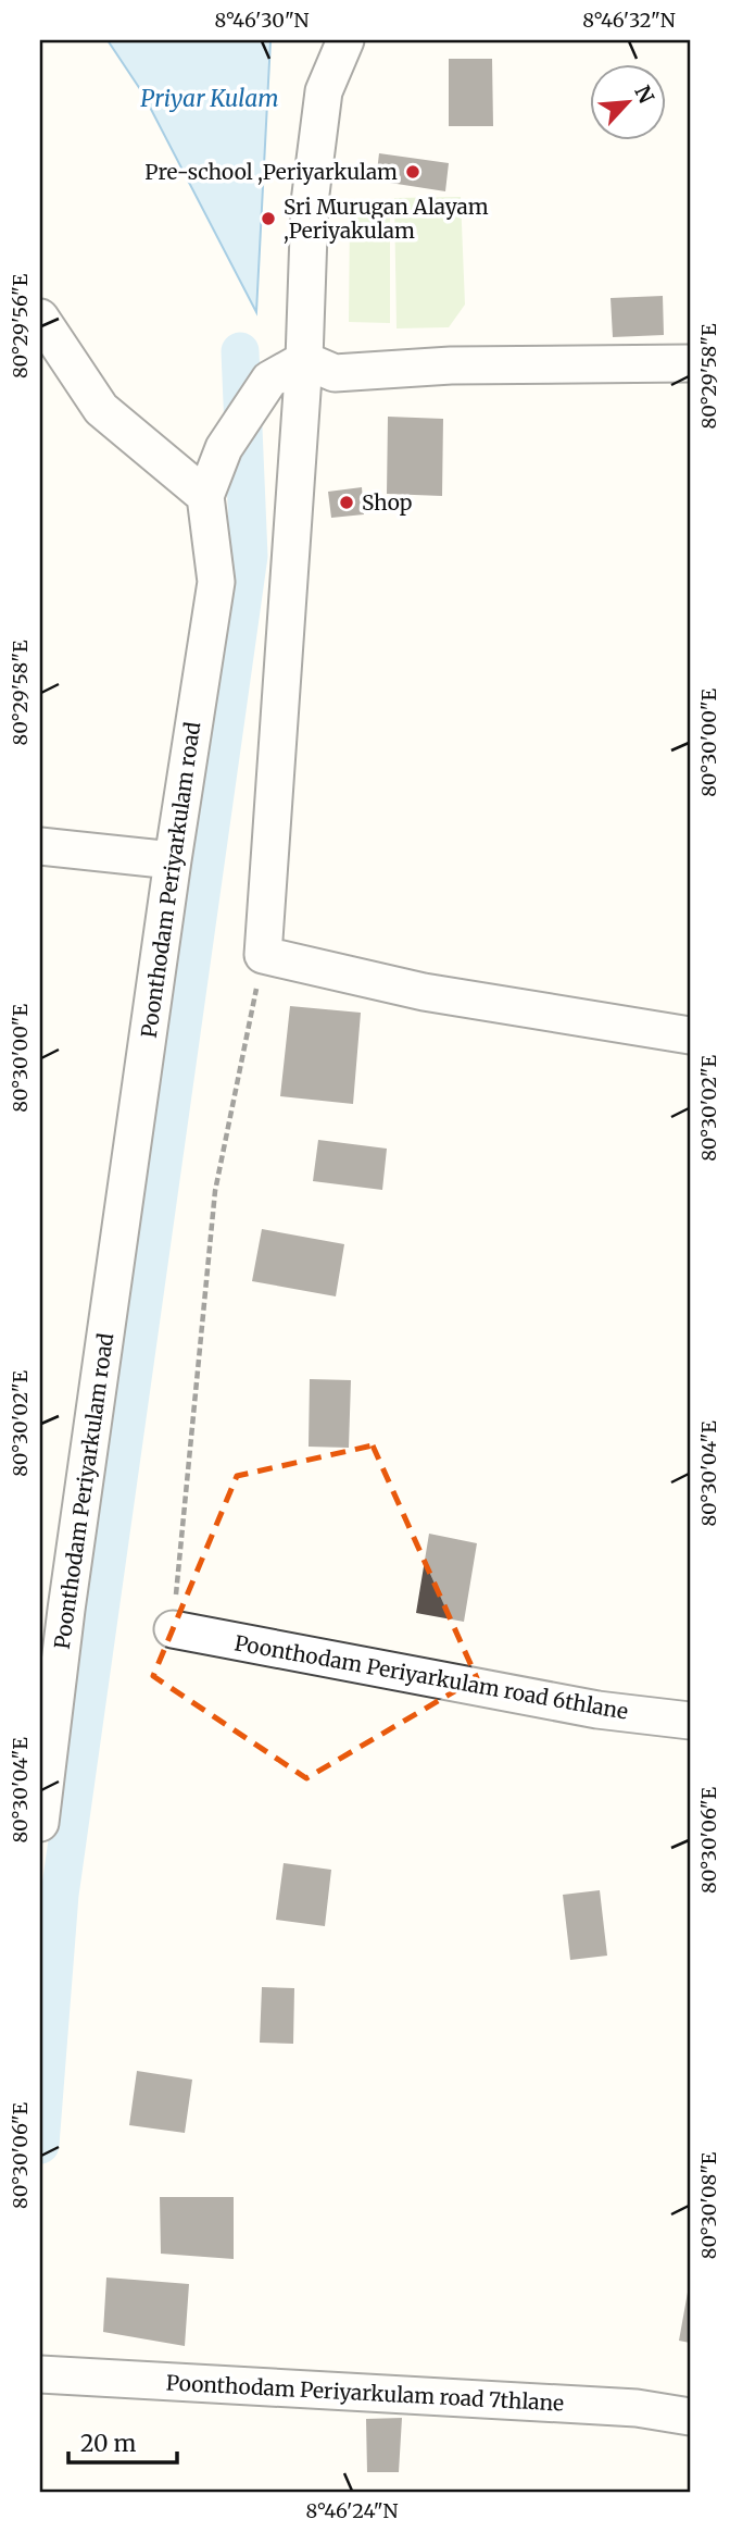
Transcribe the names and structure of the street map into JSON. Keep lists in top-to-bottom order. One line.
{"streets":{"street":["Poonthodam Periyarkulam road","Poonthodam Periyarkulam road 6thlane","Poonthodam Periyarkulam road 7thlane"]},"water":["Priyar Kulam"],"places":["Pre-school ,Periyarkulam","Sri Murugan Alayam ,Periyakulam","Shop"],"scale_bar":"20 m","north":"top right","coordinates":["8°46'30\"N","8°46'32\"N","80°29'56\"E","80°29'58\"E","80°30'00\"E","80°30'02\"E","80°30'04\"E","80°30'06\"E","80°30'08\"E","8°46'24\"N"]}
